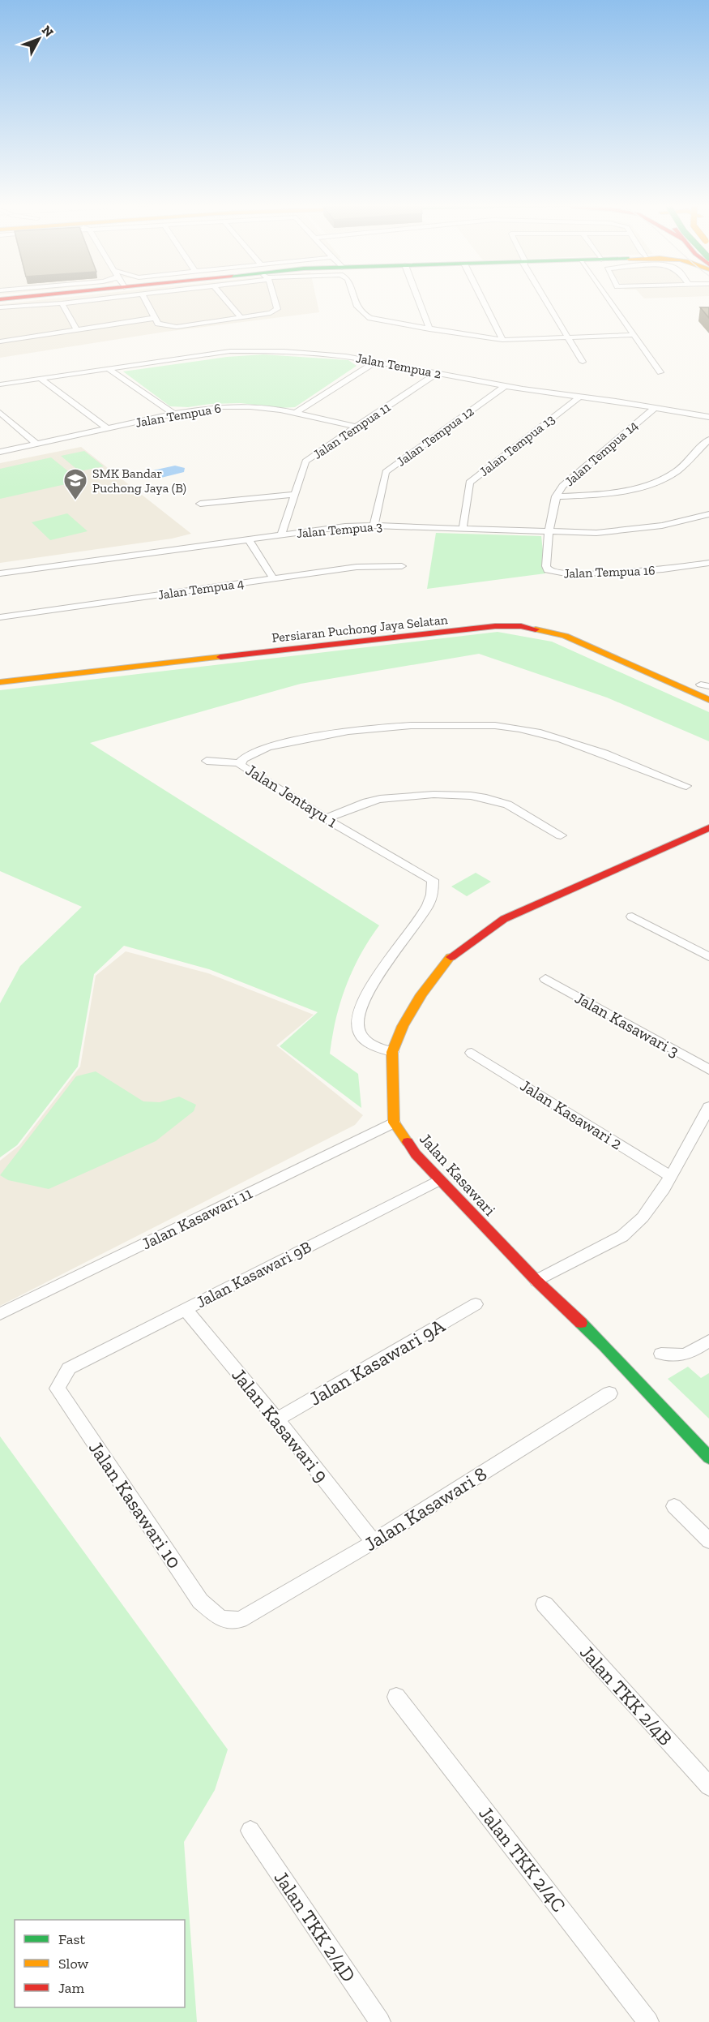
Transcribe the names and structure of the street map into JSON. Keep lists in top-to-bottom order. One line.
{"streets":{"main road":["Persiaran Puchong Jaya Selatan","Jalan Kasawari"],"street":["Jalan Tempua 2","Jalan Tempua 6","Jalan Tempua 11","Jalan Tempua 12","Jalan Tempua 13","Jalan Tempua 14","Jalan Tempua 3","Jalan Tempua 16","Jalan Tempua 4","Jalan Jentayu 1","Jalan Kasawari 3","Jalan Kasawari 2","Jalan Kasawari 11","Jalan Kasawari 9B","Jalan Kasawari 9A","Jalan Kasawari 9","Jalan Kasawari 10","Jalan Kasawari 8","Jalan TKK 2/4B","Jalan TKK 2/4C","Jalan TKK 2/4D"]},"crossings":[["Jalan Tempua 2","Jalan Tempua 11"],["Jalan Tempua 2","Jalan Tempua 12"],["Jalan Tempua 2","Jalan Tempua 13"],["Jalan Tempua 2","Jalan Tempua 14"],["Jalan Tempua 6","Jalan Tempua 11"],["Jalan Tempua 11","Jalan Tempua 3"],["Jalan Tempua 12","Jalan Tempua 3"],["Jalan Tempua 13","Jalan Tempua 3"],["Jalan Tempua 14","Jalan Tempua 3"],["Jalan Tempua 14","Jalan Tempua 16"],["Jalan Tempua 3","Jalan Tempua 16"],["Jalan Kasawari","Jalan Kasawari 11"],["Jalan Kasawari","Jalan Kasawari 9B"],["Jalan Kasawari 9B","Jalan Kasawari 9"],["Jalan Kasawari 9B","Jalan Kasawari 10"],["Jalan Kasawari 9A","Jalan Kasawari 9"],["Jalan Kasawari 9","Jalan Kasawari 8"],["Jalan Kasawari 10","Jalan Kasawari 8"]],"places":{"school or university":["SMK Bandar Puchong Jaya (B)"]},"legend":["Fast","Slow","Jam"],"north":"top right"}
